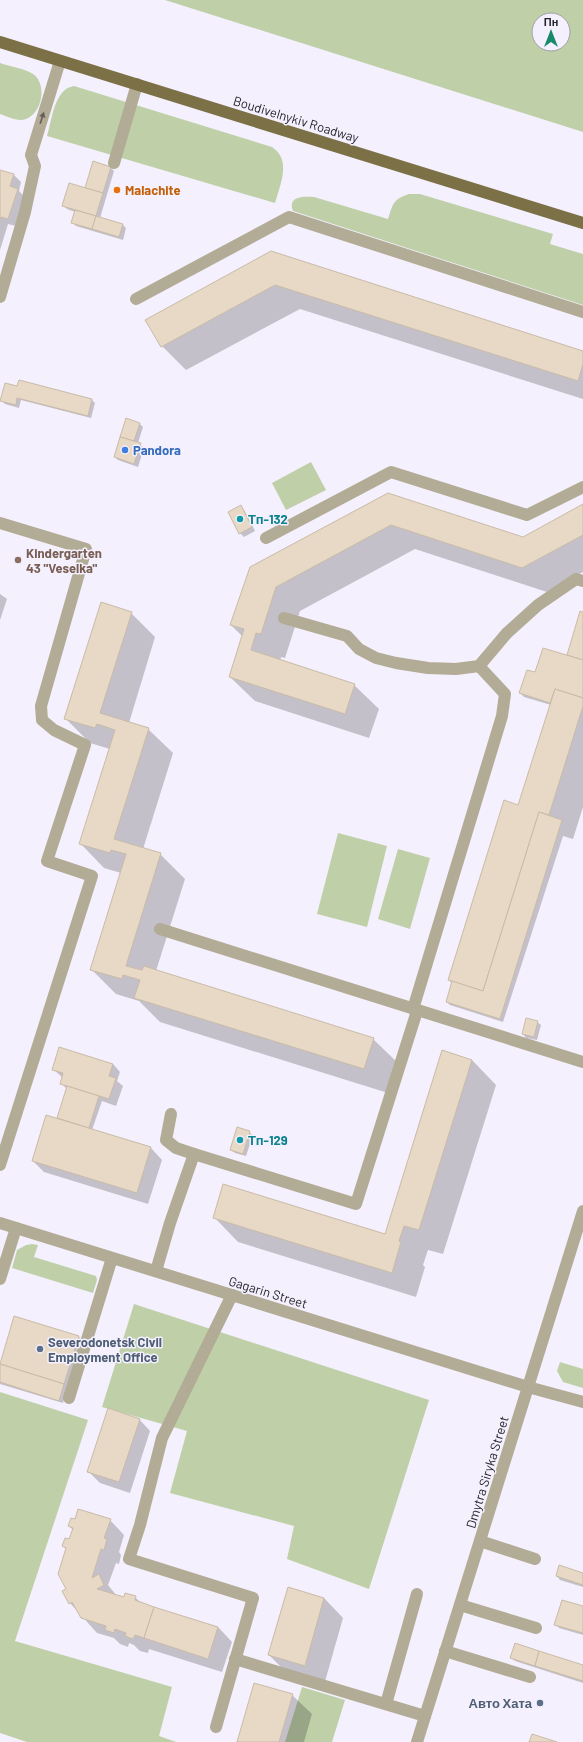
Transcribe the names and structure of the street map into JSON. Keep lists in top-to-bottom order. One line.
{"streets":{"main road":["Boudivelnykiv Roadway"],"street":["Gagarin Street","Dmytra Siryka Street"]},"crossings":[["Gagarin Street","Dmytra Siryka Street"]],"places":["Malachite","Pandora","Тп-132","Kindergarten 43 \"Veselka\"","Тп-129","Severodonetsk Civil Employment Office","Авто Хата"],"north":"top"}
